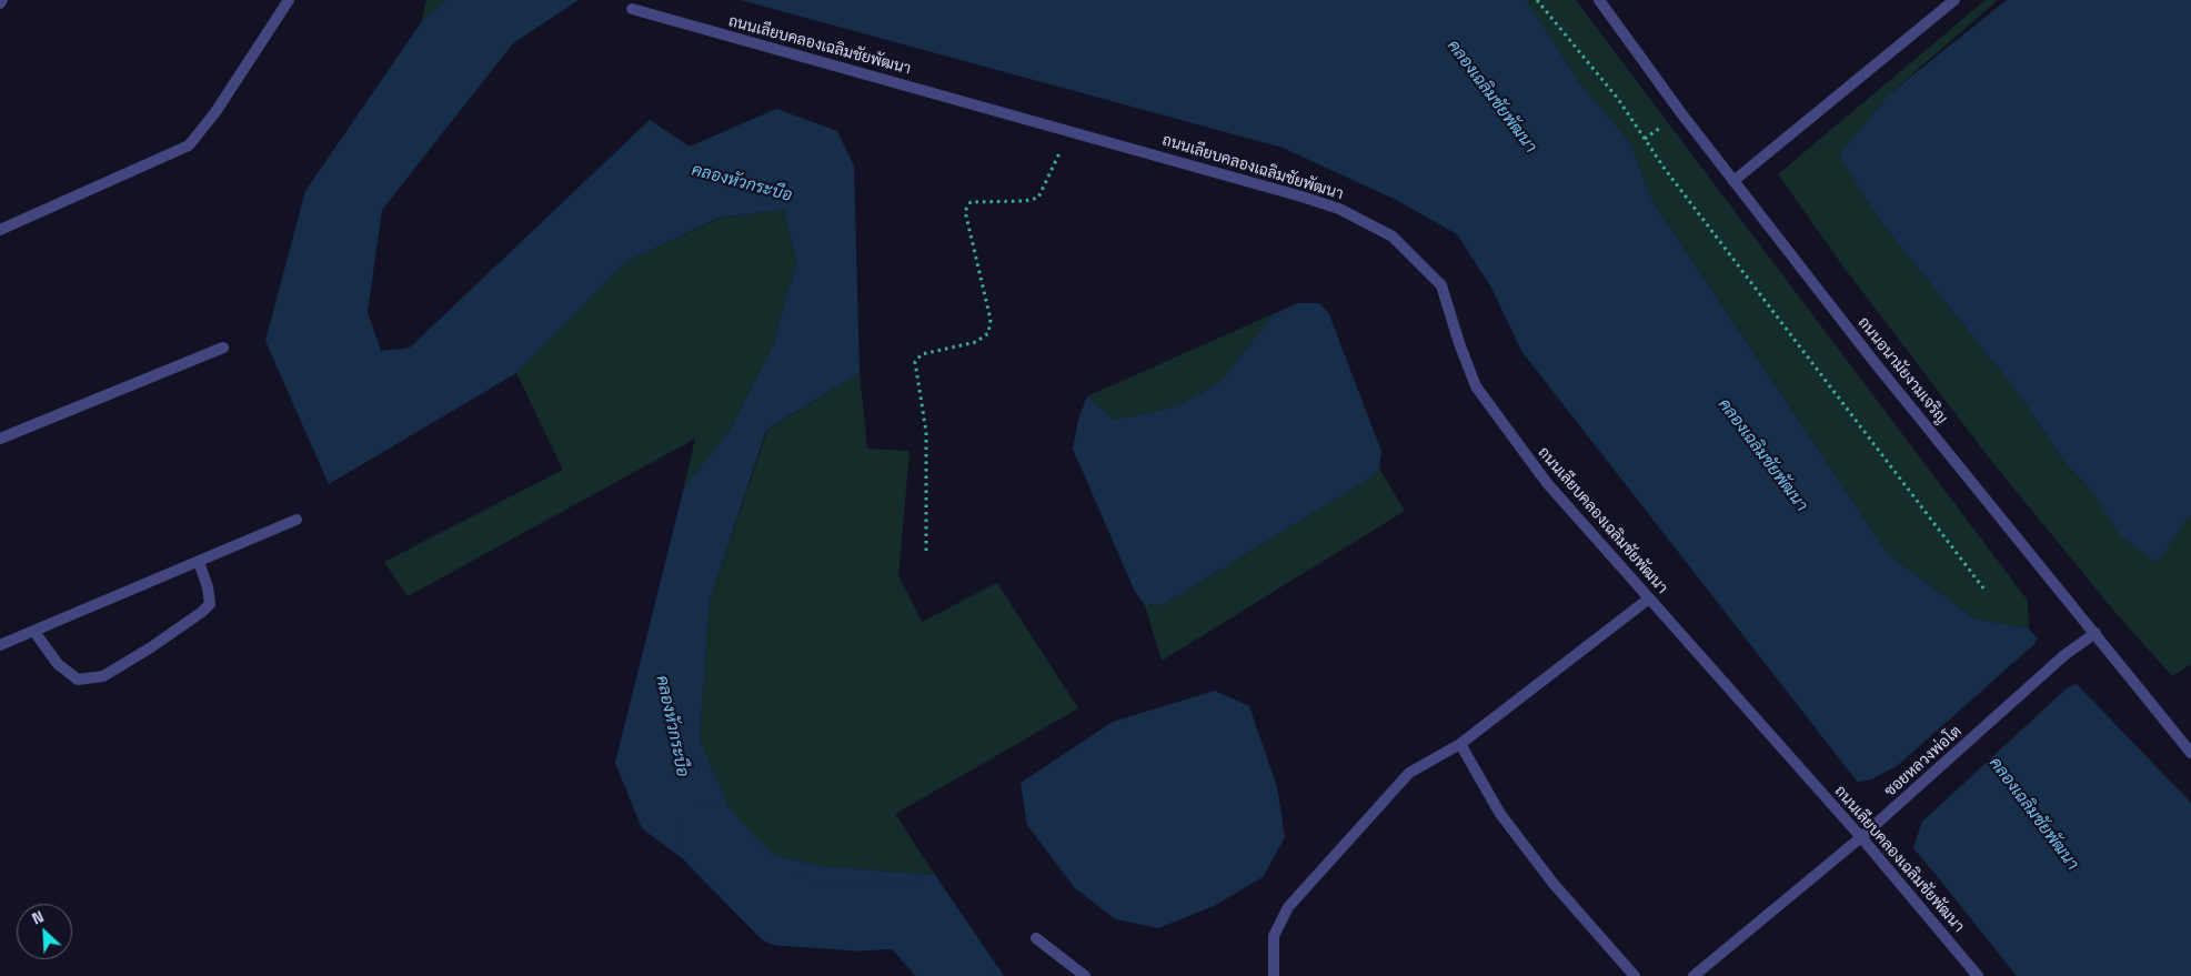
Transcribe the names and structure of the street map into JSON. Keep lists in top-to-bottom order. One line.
{"streets":{"street":["ถนนเลียบคลองเฉลิมชัยพัฒนา","ถนนอนามัยงามเจริญ","ซอยหลวงพ่อโต"]},"crossings":[["ถนนเลียบคลองเฉลิมชัยพัฒนา","ซอยหลวงพ่อโต"],["ถนนอนามัยงามเจริญ","ซอยหลวงพ่อโต"]],"water":["คลองเฉลิมชัยพัฒนา","คลองหัวกระบือ"],"north":"top left"}
